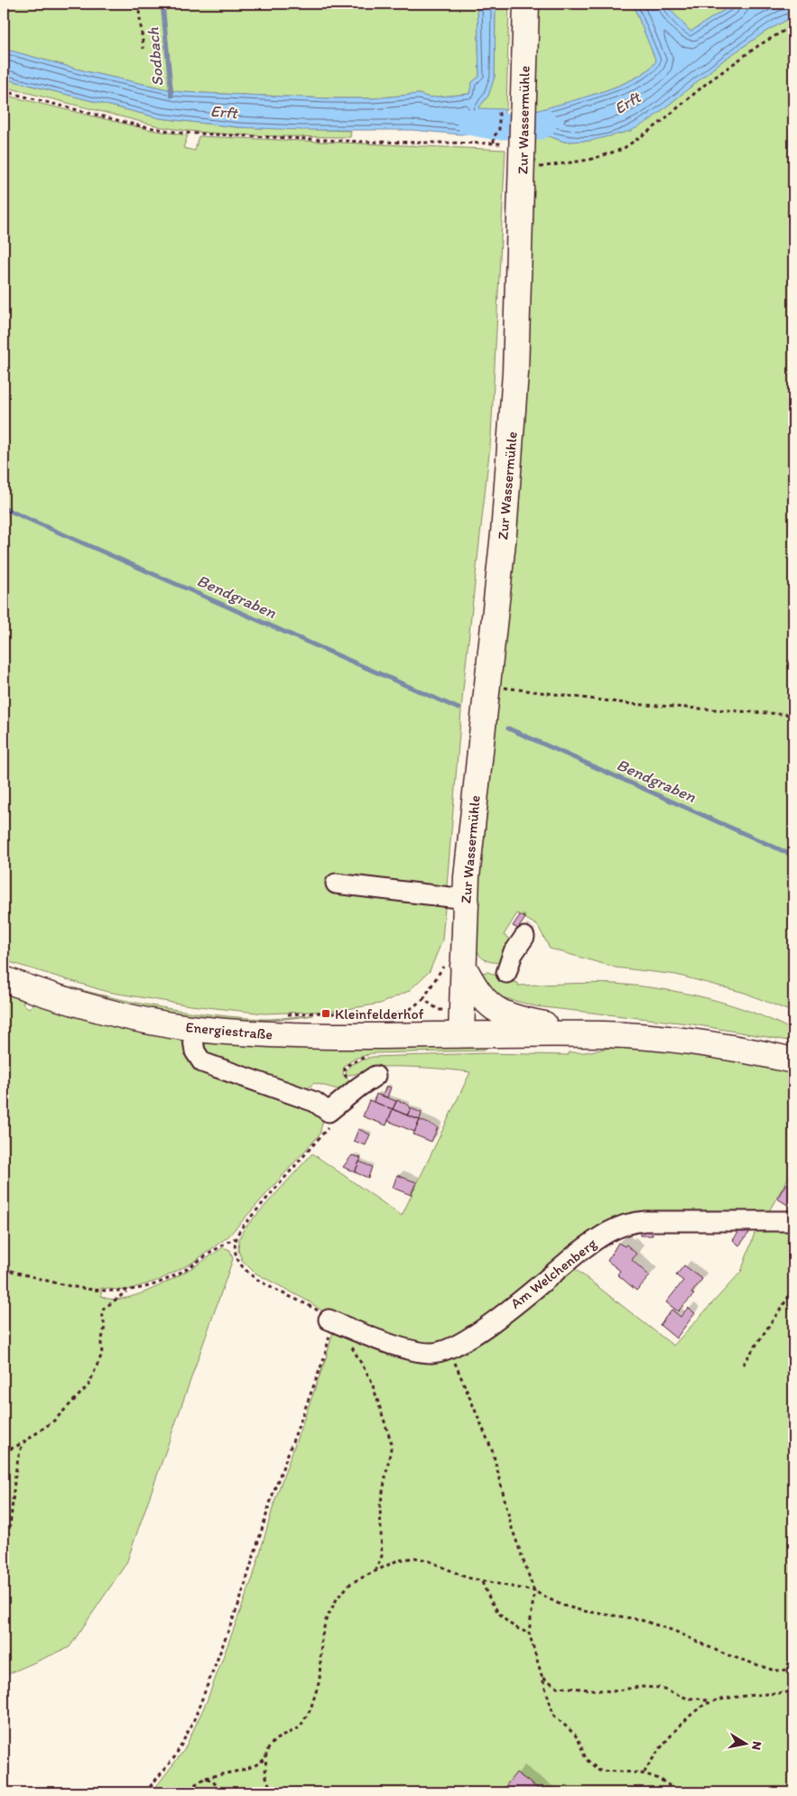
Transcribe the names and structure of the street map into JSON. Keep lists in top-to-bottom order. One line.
{"streets":{"main road":["Zur Wassermühle","Energiestraße"],"street":["Am Welchenberg"]},"crossings":[["Zur Wassermühle","Energiestraße"]],"water":["Sodbach","Erft","Bendgraben"],"places":{"transit":["Kleinfelderhof"]},"north":"right"}
